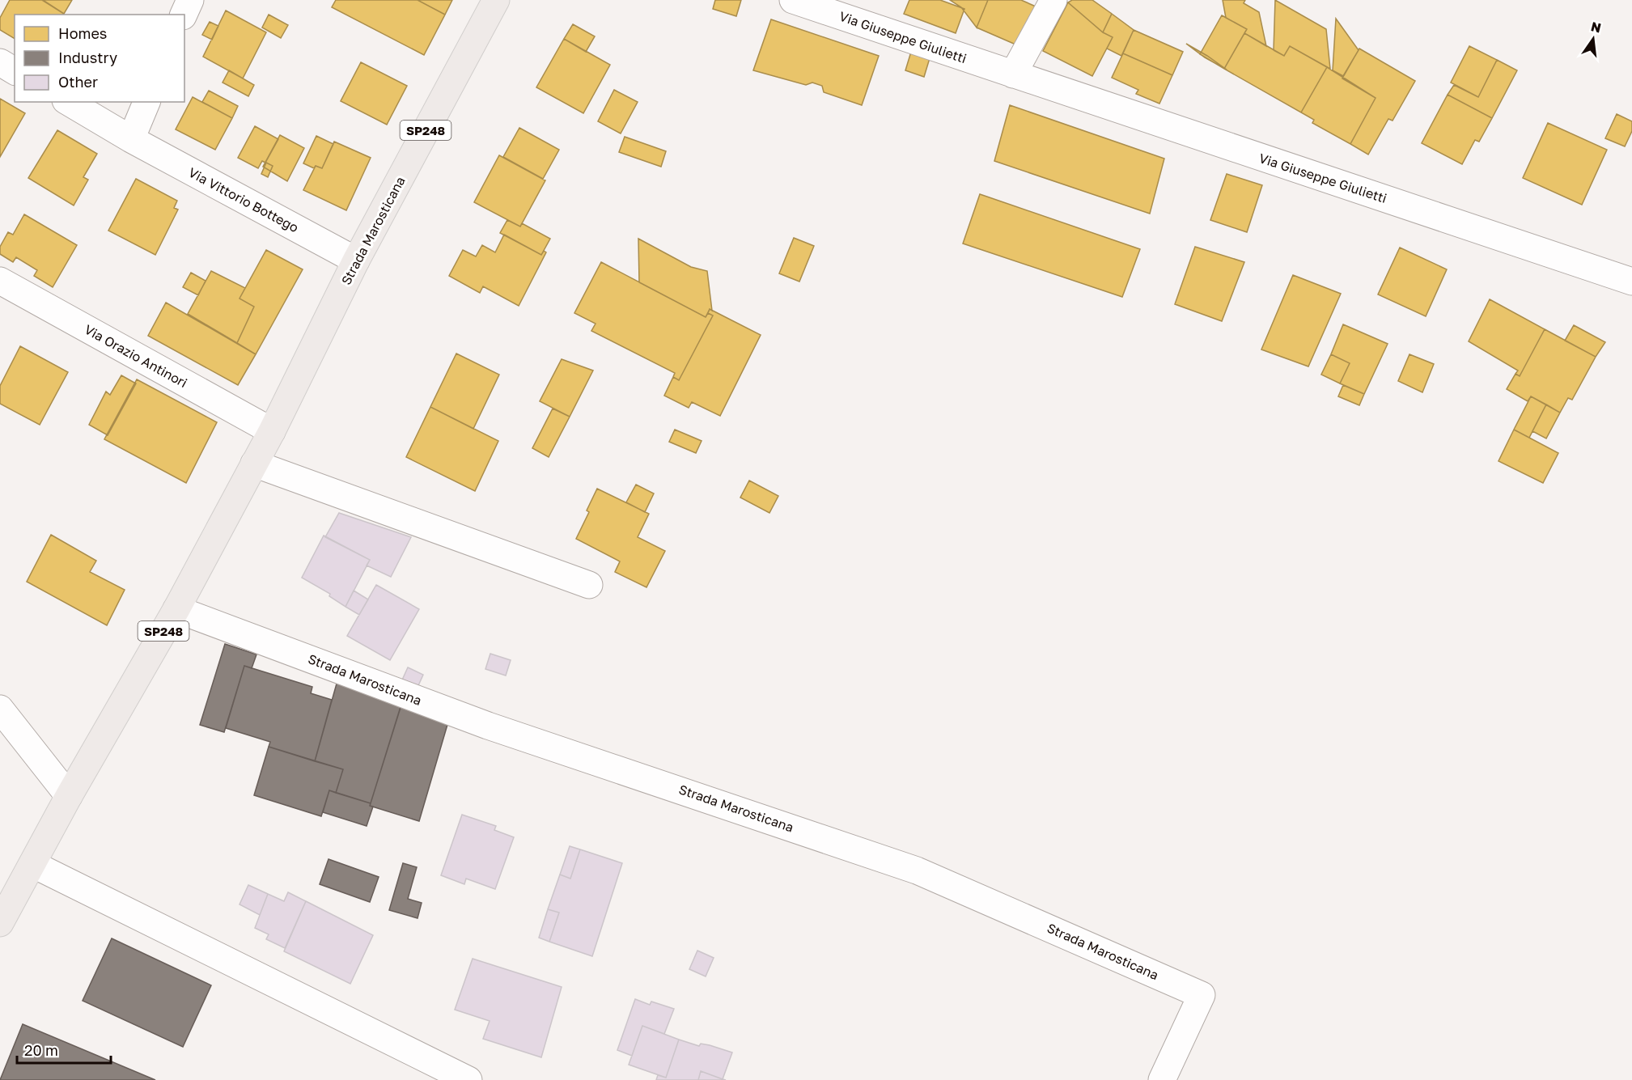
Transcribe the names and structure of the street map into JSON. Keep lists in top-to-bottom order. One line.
{"streets":{"main road":["SP248","Strada Marosticana"],"street":["Via Giuseppe Giulietti","Via Vittorio Bottego","Via Orazio Antinori"]},"crossings":[["Via Vittorio Bottego","Strada Marosticana"],["Strada Marosticana","Via Orazio Antinori"]],"legend":["Homes","Industry","Other"],"scale_bar":"20 m","north":"top"}
